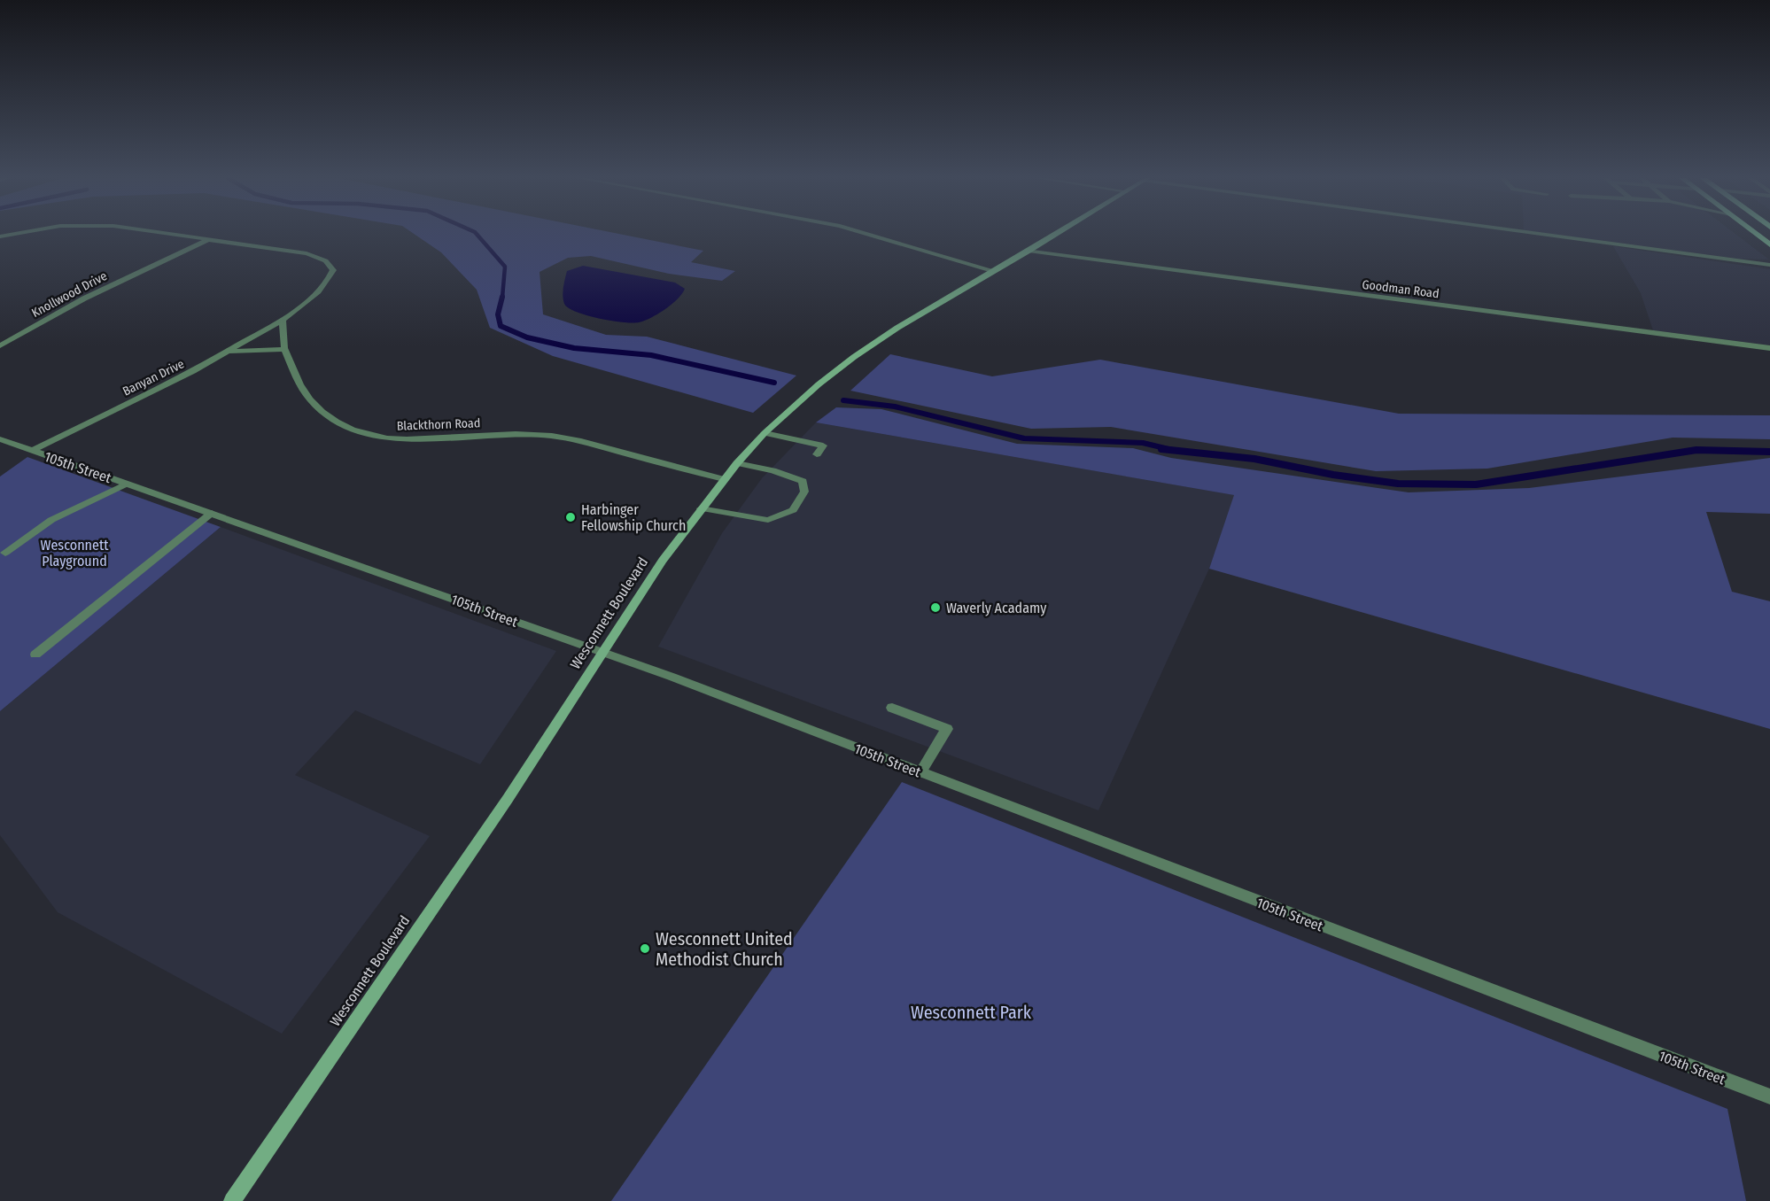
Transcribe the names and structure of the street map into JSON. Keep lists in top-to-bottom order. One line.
{"streets":{"street":["Goodman Road","Knollwood Drive","Banyan Drive","Blackthorn Road","105th Street","Wesconnett Boulevard"]},"crossings":[["Goodman Road","Wesconnett Boulevard"],["Banyan Drive","Blackthorn Road"],["Banyan Drive","105th Street"],["Blackthorn Road","Wesconnett Boulevard"],["105th Street","Wesconnett Boulevard"]],"parks":["Wesconnett Playground","Wesconnett Park"],"places":["Harbinger Fellowship Church","Waverly Acadamy","Wesconnett United Methodist Church"]}
